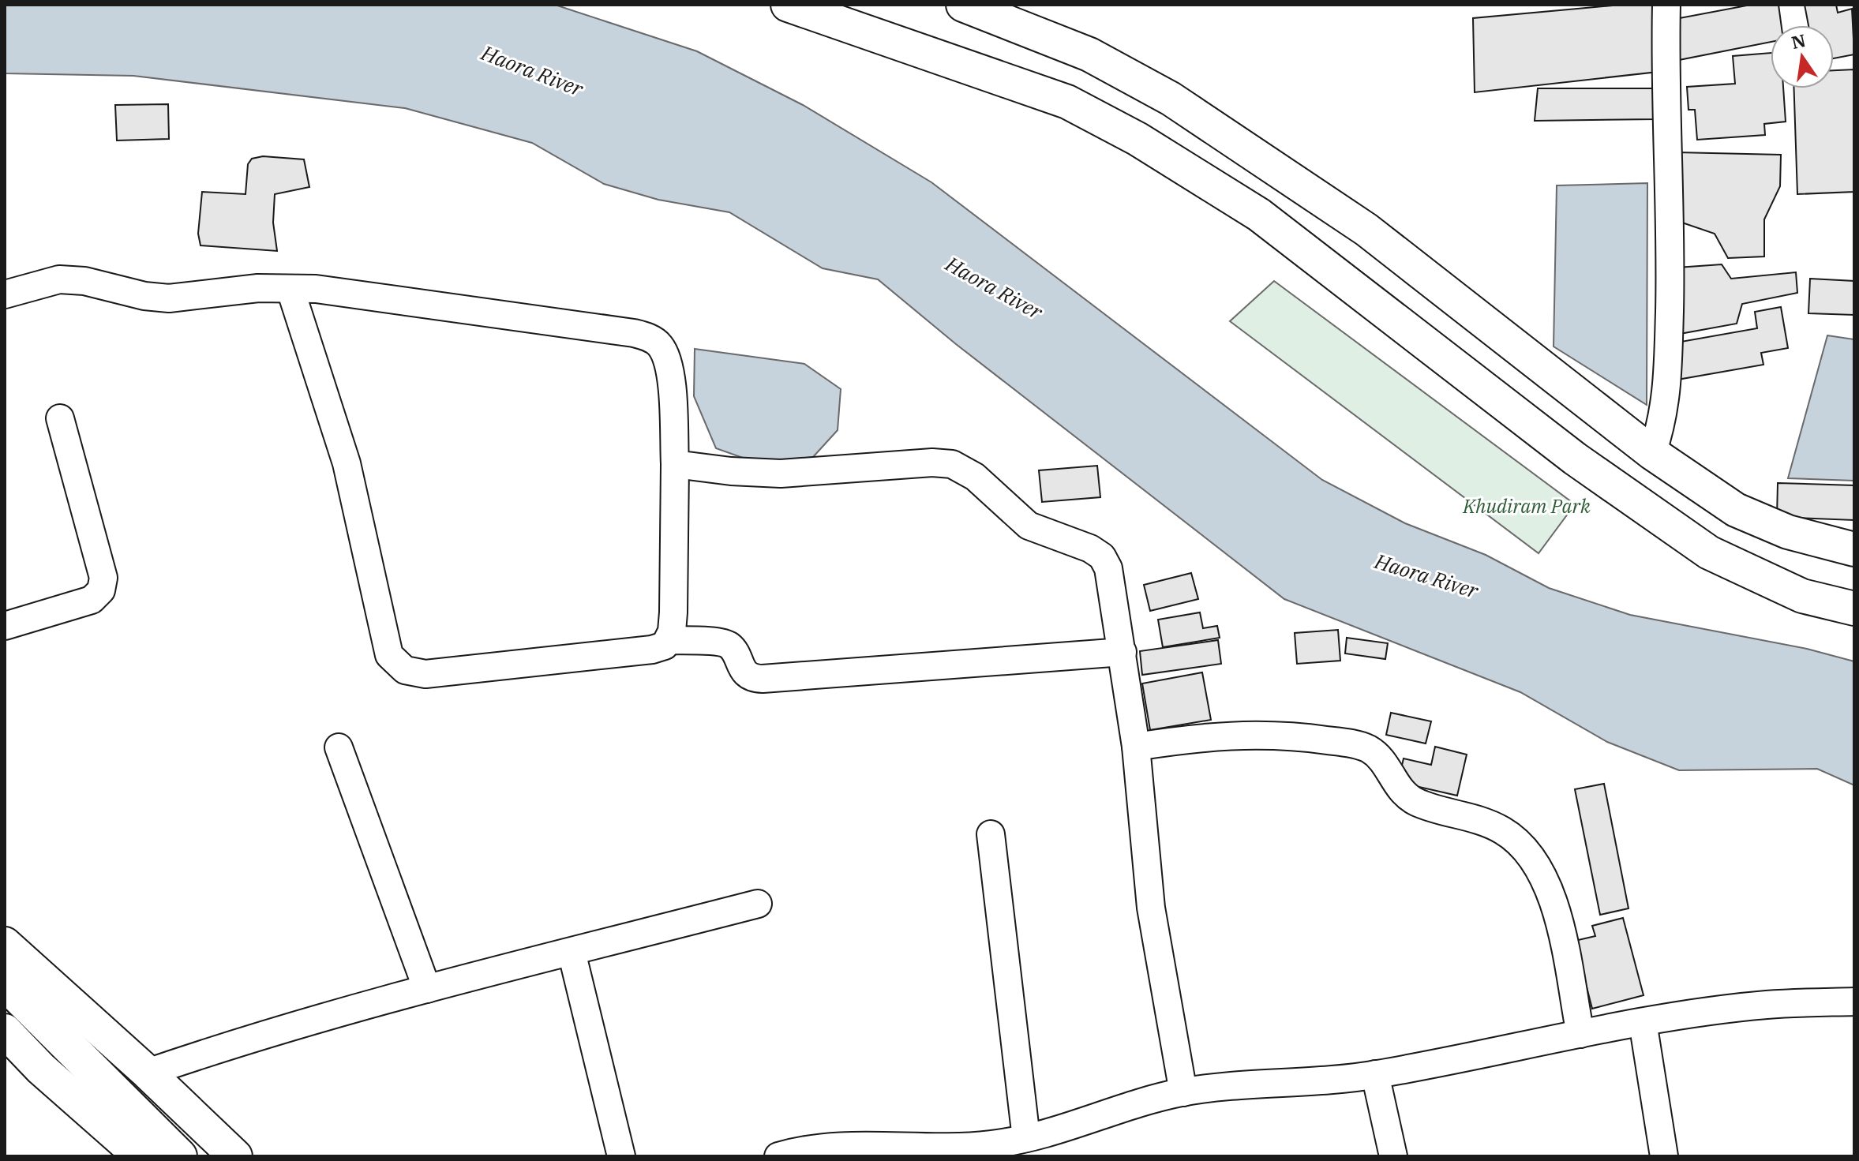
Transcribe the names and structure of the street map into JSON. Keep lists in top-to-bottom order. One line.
{"water":["Haora River"],"parks":["Khudiram Park"],"north":"top"}
